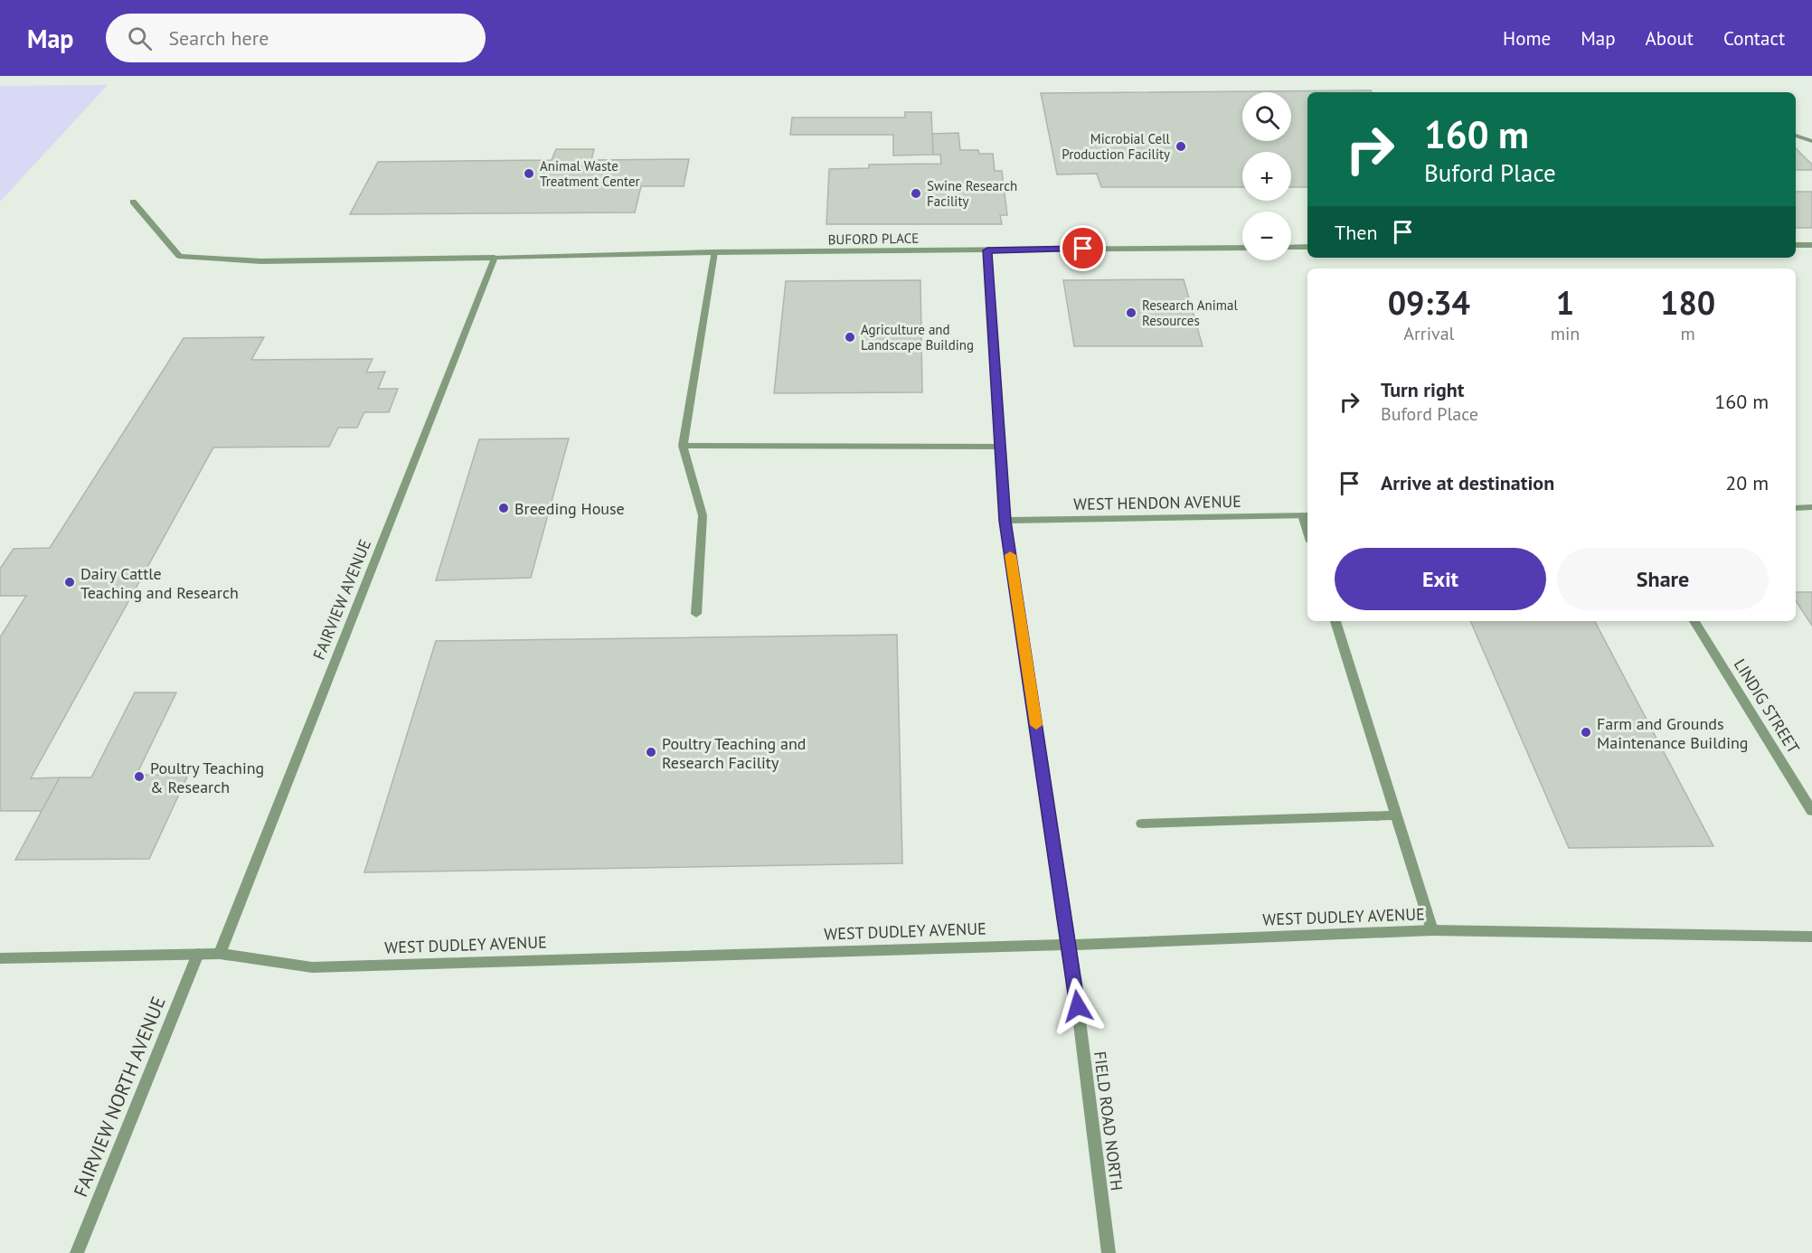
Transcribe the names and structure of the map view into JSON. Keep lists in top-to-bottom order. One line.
{"streets":{"street":["BUFORD PLACE","WEST HENDON AVENUE","FAIRVIEW AVENUE","LINDIG STREET","WEST DUDLEY AVENUE","FAIRVIEW NORTH AVENUE","FIELD ROAD NORTH"]},"crossings":[["BUFORD PLACE","FAIRVIEW AVENUE"],["BUFORD PLACE","FIELD ROAD NORTH"],["WEST HENDON AVENUE","FIELD ROAD NORTH"],["FAIRVIEW AVENUE","WEST DUDLEY AVENUE"],["WEST DUDLEY AVENUE","FAIRVIEW NORTH AVENUE"],["WEST DUDLEY AVENUE","FIELD ROAD NORTH"]],"places":["Microbial Cell Production Facility","Animal Waste Treatment Center","Swine Research Facility","Research Animal Resources","Agriculture and Landscape Building","Breeding House","Dairy Cattle Teaching and Research","Farm and Grounds Maintenance Building","Poultry Teaching and Research Facility","Poultry Teaching & Research"],"page":{"header":"Map","search":"Search here","nav":["Home","Map","About","Contact"],"map_buttons":["+","−"],"turn":["160 m","Buford Place"],"then":"Then","eta":["09:34","Arrival","1","min","180","m"],"list":[{"name":"Turn right","note":"Buford Place","value":"160 m"},{"name":"Arrive at destination","value":"20 m"}],"buttons":["Exit","Share"]}}
